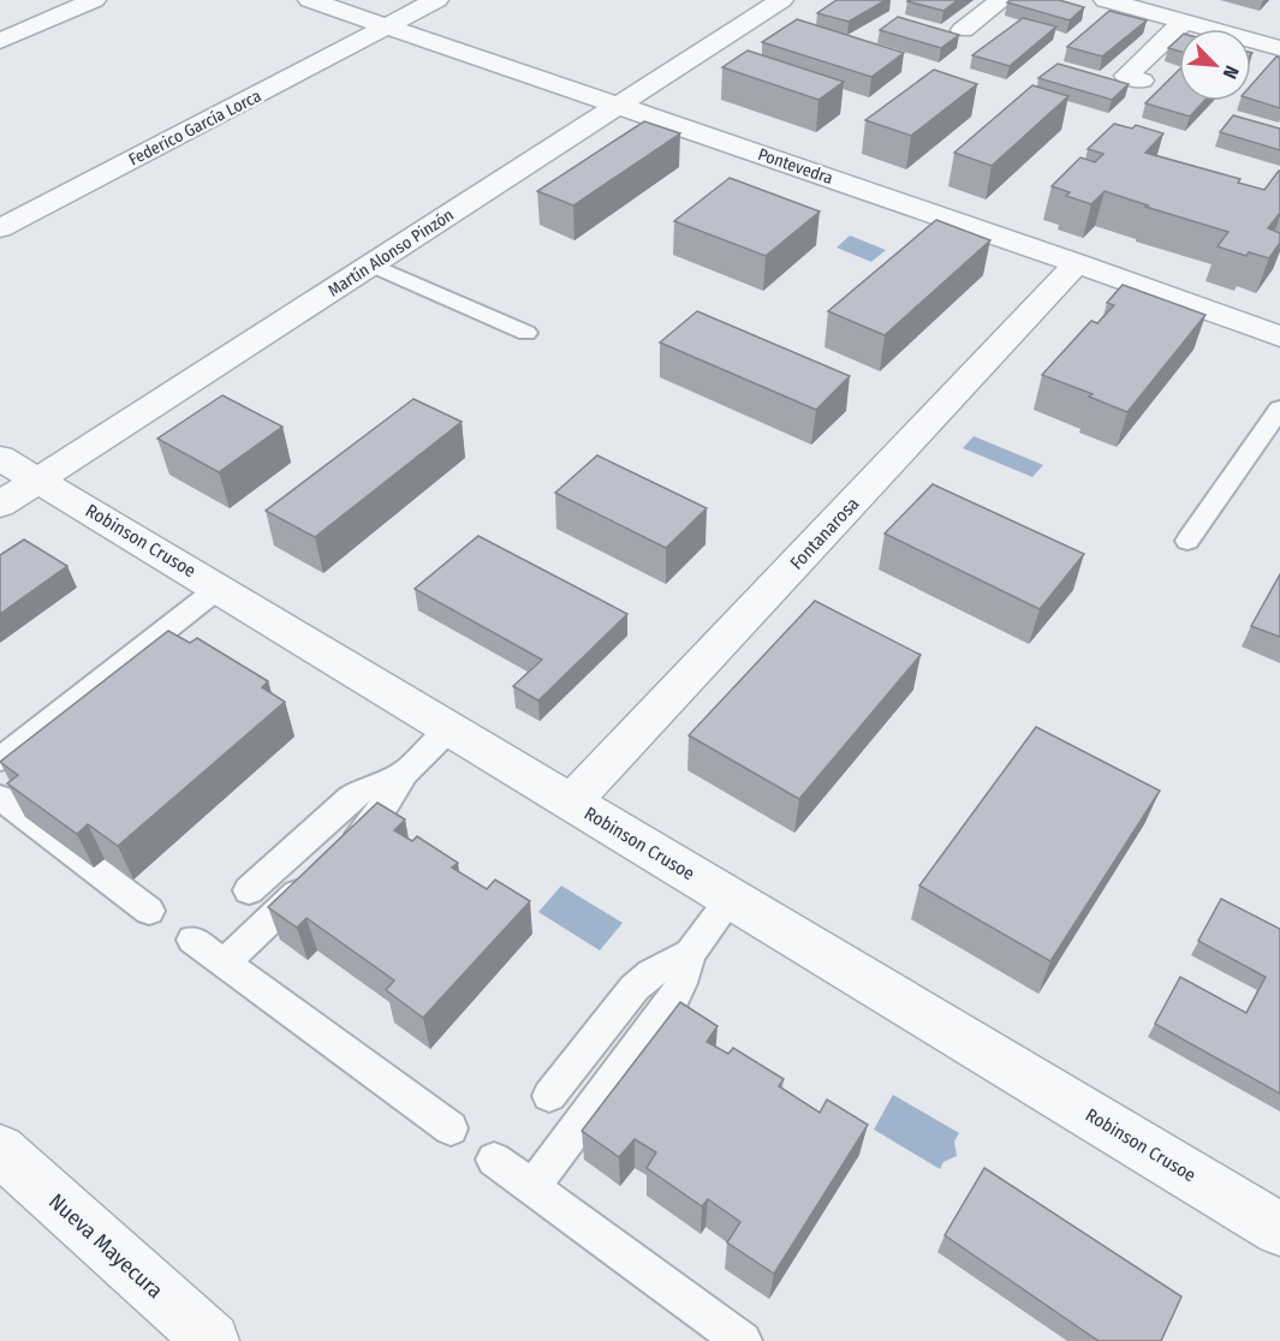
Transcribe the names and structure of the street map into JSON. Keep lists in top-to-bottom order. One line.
{"streets":{"street":["Federico García Lorca","Pontevedra","Martín Alonso Pinzón","Fontanarosa","Robinson Crusoe","Nueva Mayecura"]},"crossings":[["Federico García Lorca","Pontevedra"],["Pontevedra","Martín Alonso Pinzón"],["Pontevedra","Fontanarosa"],["Martín Alonso Pinzón","Robinson Crusoe"],["Fontanarosa","Robinson Crusoe"]],"north":"bottom right"}
